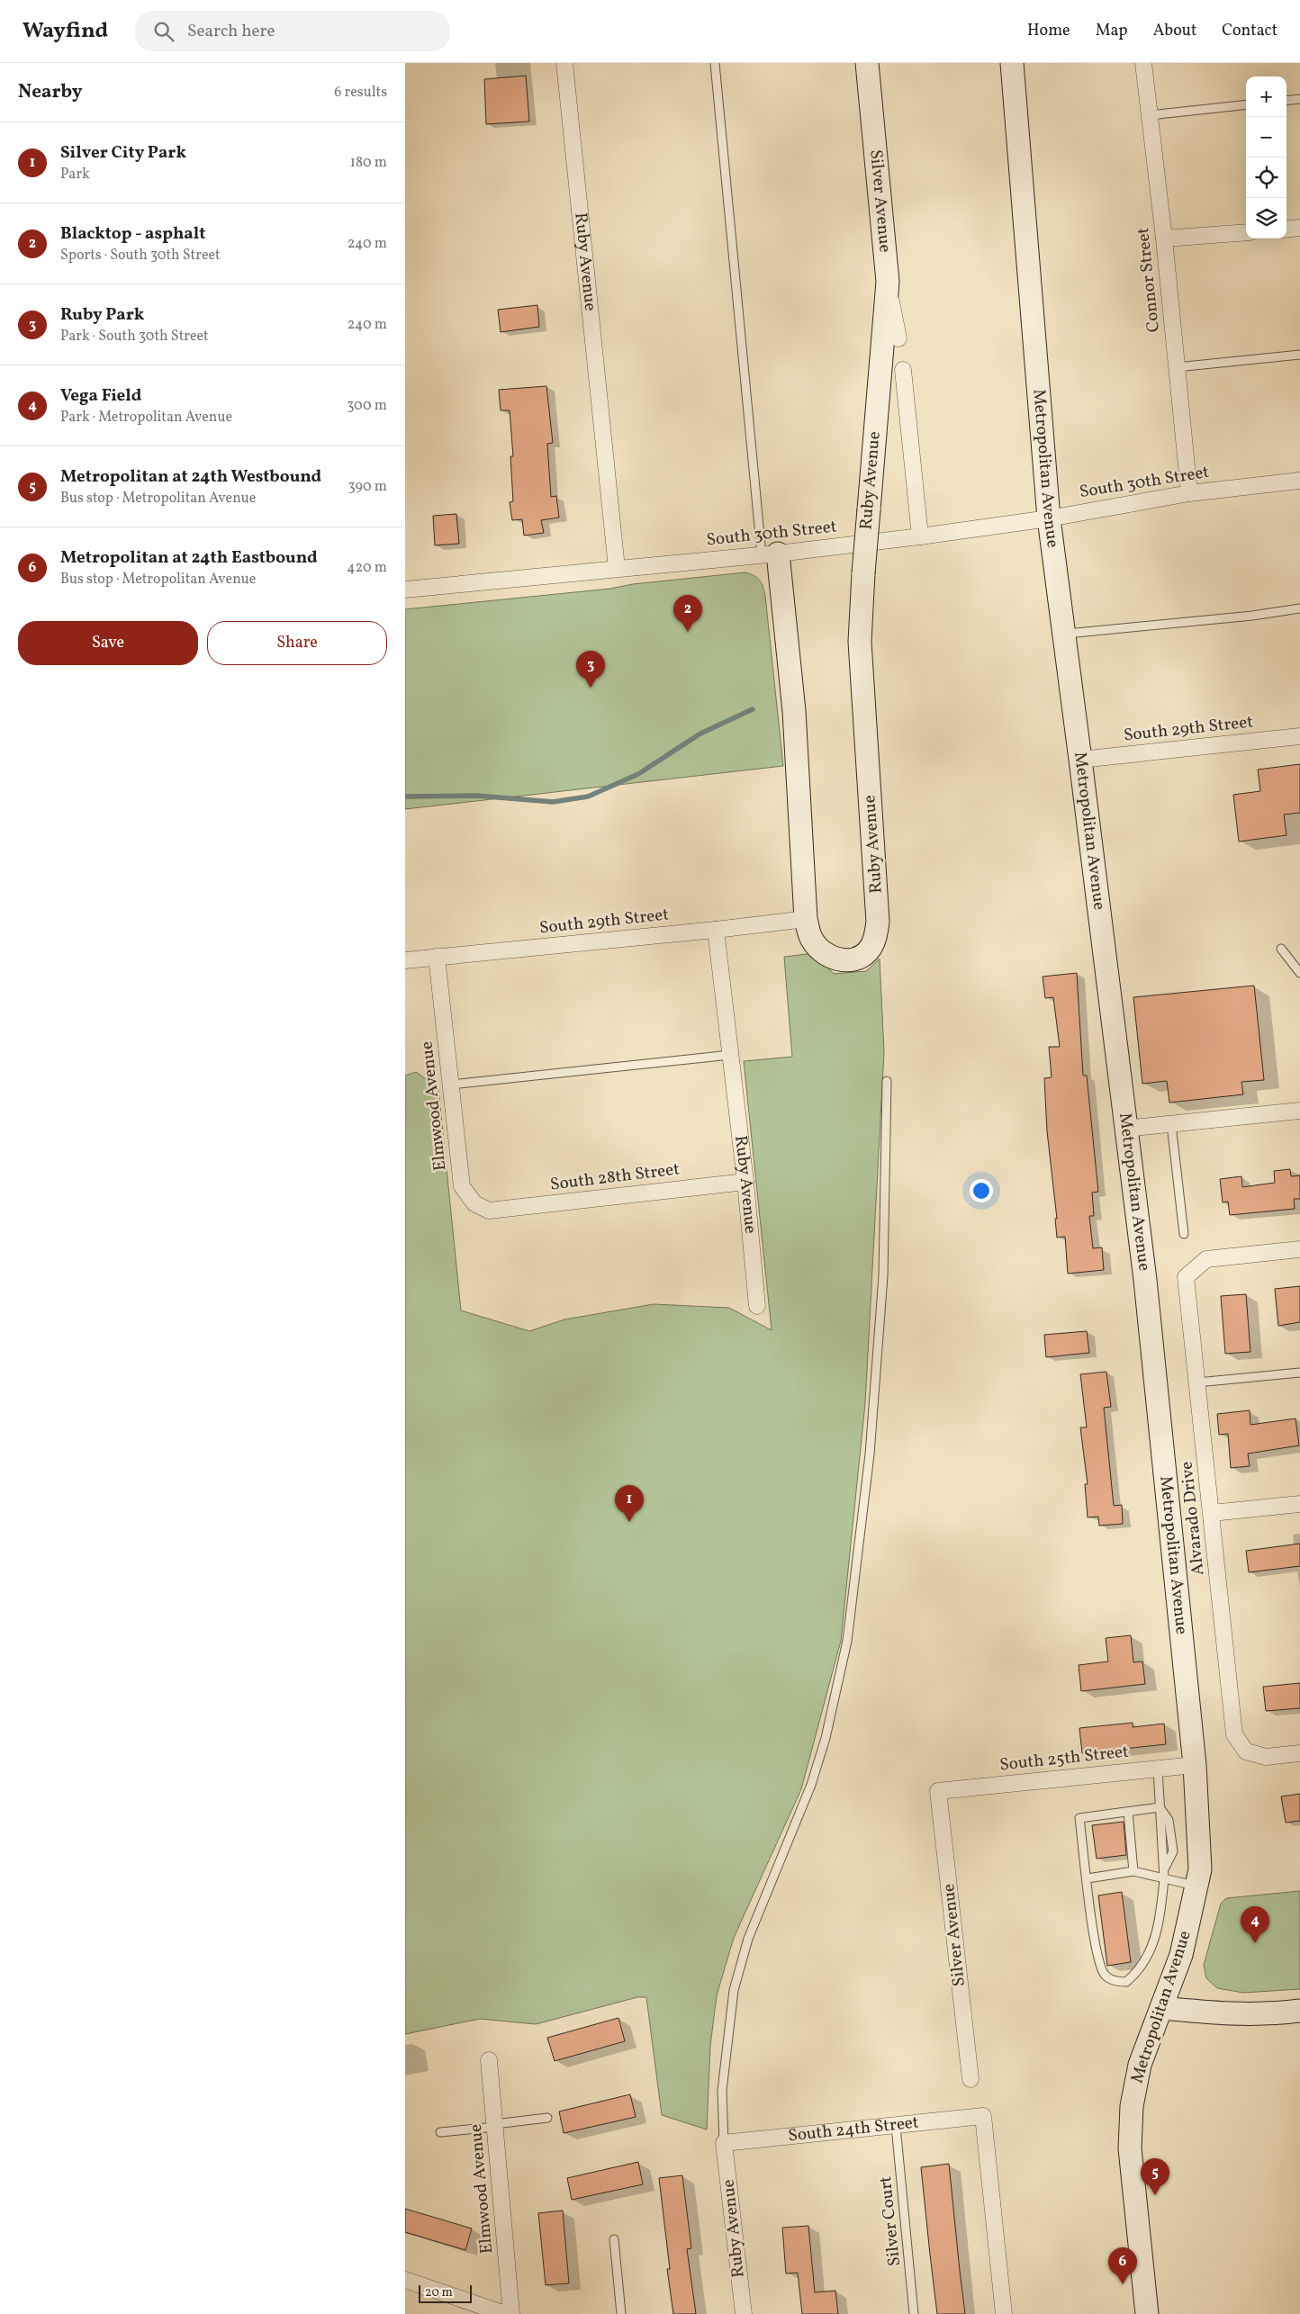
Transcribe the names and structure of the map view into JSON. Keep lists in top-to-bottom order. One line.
{"streets":{"main road":["Silver Avenue","Ruby Avenue","Metropolitan Avenue"],"street":["Connor Street","South 30th Street","South 29th Street","Elmwood Avenue","South 28th Street","Alvarado Drive","South 25th Street","South 24th Street"],"lane":["Silver Court"]},"crossings":[["Silver Avenue","Ruby Avenue"],["Silver Avenue","South 25th Street"],["Ruby Avenue","South 30th Street"],["Ruby Avenue","South 29th Street"],["Ruby Avenue","South 28th Street"],["Ruby Avenue","South 24th Street"],["Connor Street","South 30th Street"],["Metropolitan Avenue","South 30th Street"],["Metropolitan Avenue","South 29th Street"],["Metropolitan Avenue","South 25th Street"],["South 29th Street","Elmwood Avenue"],["Elmwood Avenue","South 28th Street"],["South 24th Street","Silver Court"]],"scale_bar":"20 m","page":{"header":"Wayfind","search":"Search here","nav":["Home","Map","About","Contact"],"heading":["Nearby","6 results"],"map_buttons":["+","−"],"list":[{"mark":"1","name":"Silver City Park","note":"Park","value":"180 m"},{"mark":"2","name":"Blacktop - asphalt","note":"Sports · South 30th Street","value":"240 m"},{"mark":"3","name":"Ruby Park","note":"Park · South 30th Street","value":"240 m"},{"mark":"4","name":"Vega Field","note":"Park · Metropolitan Avenue","value":"300 m"},{"mark":"5","name":"Metropolitan at 24th Westbound","note":"Bus stop · Metropolitan Avenue","value":"390 m"},{"mark":"6","name":"Metropolitan at 24th Eastbound","note":"Bus stop · Metropolitan Avenue","value":"420 m"}],"pins":["2","3","1","4","5","6"],"buttons":["Save","Share"],"scale":"20 m"}}
